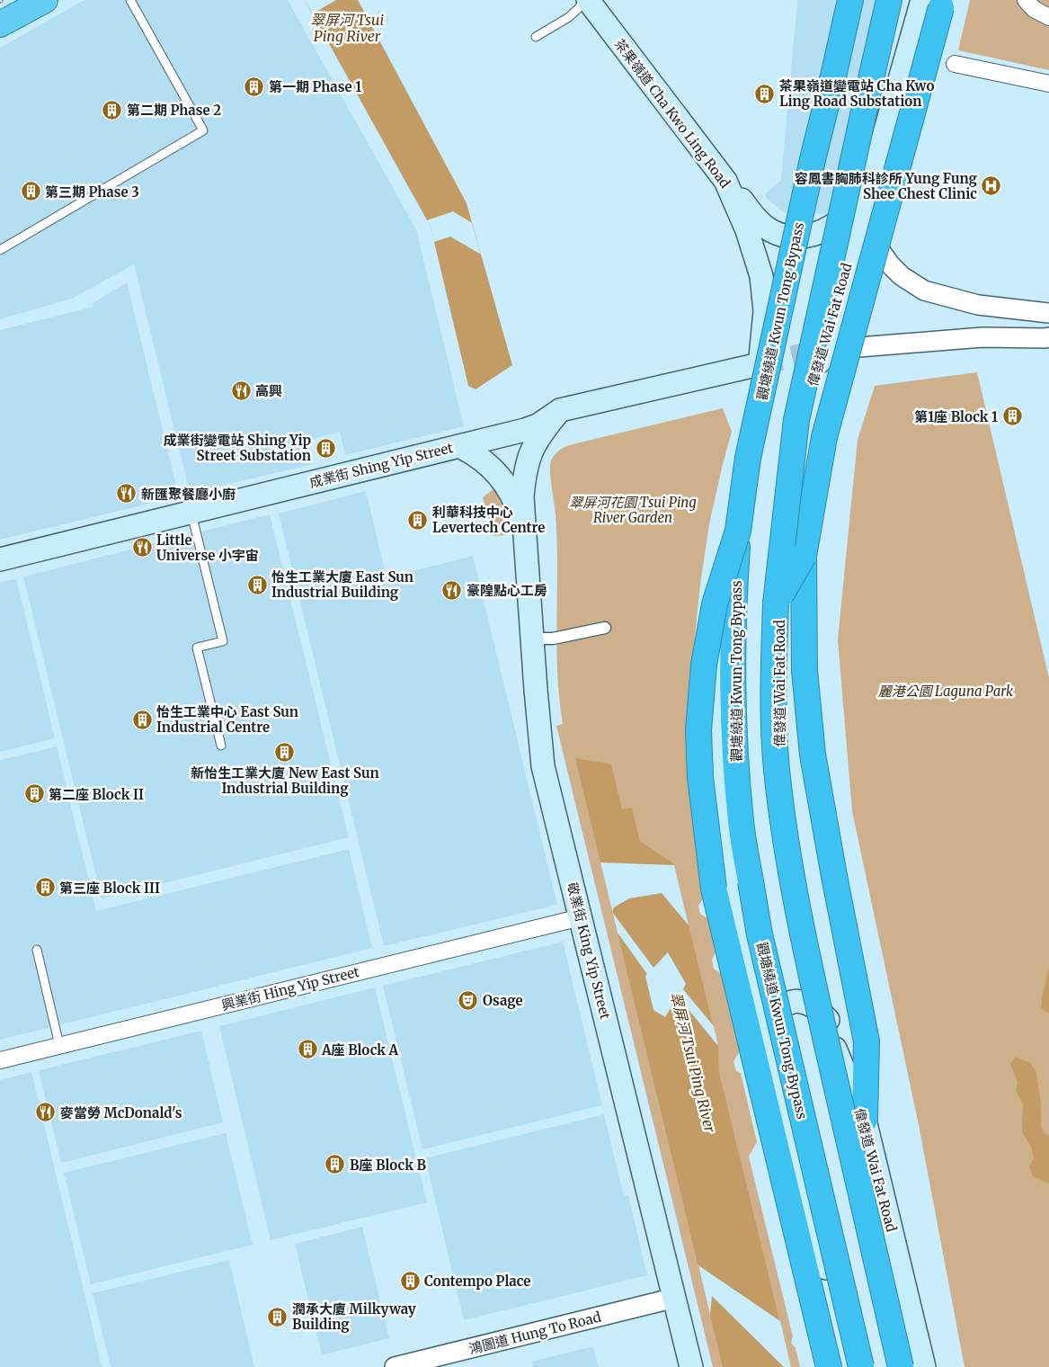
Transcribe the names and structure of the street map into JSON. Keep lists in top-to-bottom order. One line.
{"streets":{"highway":["觀塘繞道 Kwun Tong Bypass"],"main road":["茶果嶺道 Cha Kwo Ling Road","偉發道 Wai Fat Road","成業街 Shing Yip Street","敬業街 King Yip Street"],"street":["興業街 Hing Yip Street","鴻圖道 Hung To Road"]},"crossings":[["茶果嶺道 Cha Kwo Ling Road","成業街 Shing Yip Street"],["成業街 Shing Yip Street","敬業街 King Yip Street"],["敬業街 King Yip Street","興業街 Hing Yip Street"],["敬業街 King Yip Street","鴻圖道 Hung To Road"]],"water":["翠屏河 Tsui Ping River"],"parks":["翠屏河花園 Tsui Ping River Garden","麗港公園 Laguna Park"],"places":{"building":["第一期 Phase 1","茶果嶺道變電站 Cha Kwo Ling Road Substation","第二期 Phase 2","第三期 Phase 3","第1座 Block 1","成業街變電站 Shing Yip Street Substation","利華科技中心 Levertech Centre","怡生工業大廈 East Sun Industrial Building","怡生工業中心 East Sun Industrial Centre","新怡生工業大廈 New East Sun Industrial Building","第二座 Block II","第三座 Block III","A座 Block A","B座 Block B","Contempo Place","潤承大廈 Milkyway Building"],"hospital":["容鳳書胸肺科診所 Yung Fung Shee Chest Clinic"],"restaurant":["高興","新匯聚餐廳小廚","Little Universe 小宇宙","豪隍點心工房","麥當勞 McDonald's"],"theatre":["Osage"]}}
